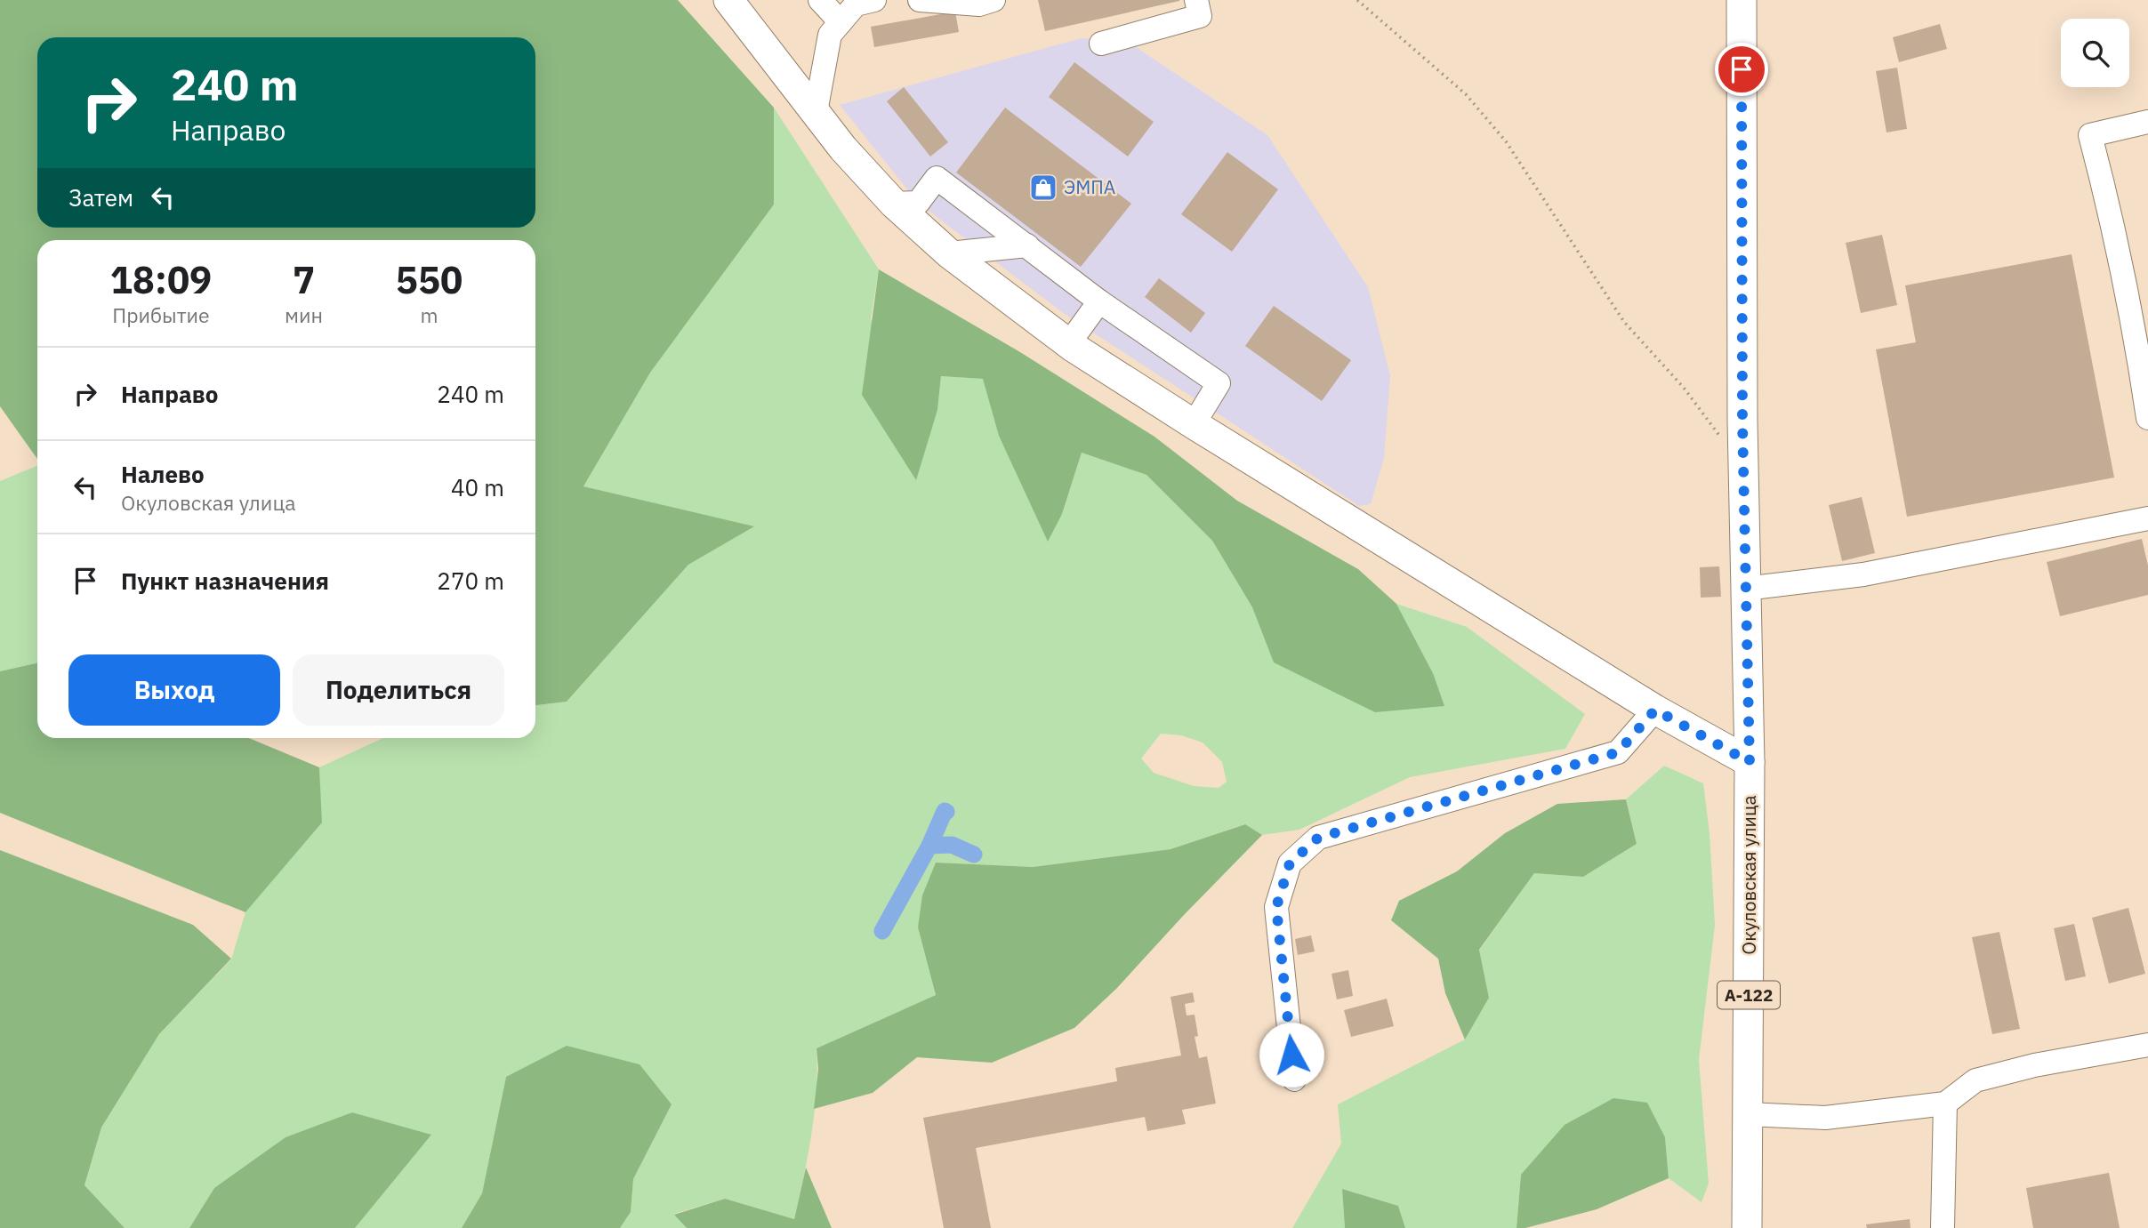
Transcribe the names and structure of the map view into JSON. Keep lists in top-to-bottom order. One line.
{"streets":{"main road":["Окуловская улица","А-122"]},"places":{"shop":["ЭМПА"]},"page":{"turn":["240 m","Направо"],"then":"Затем","eta":["18:09","Прибытие","7","мин","550","m"],"list":[{"name":"Направо","value":"240 m"},{"name":"Налево","note":"Окуловская улица","value":"40 m"},{"name":"Пункт назначения","value":"270 m"}],"buttons":["Выход","Поделиться"]}}
